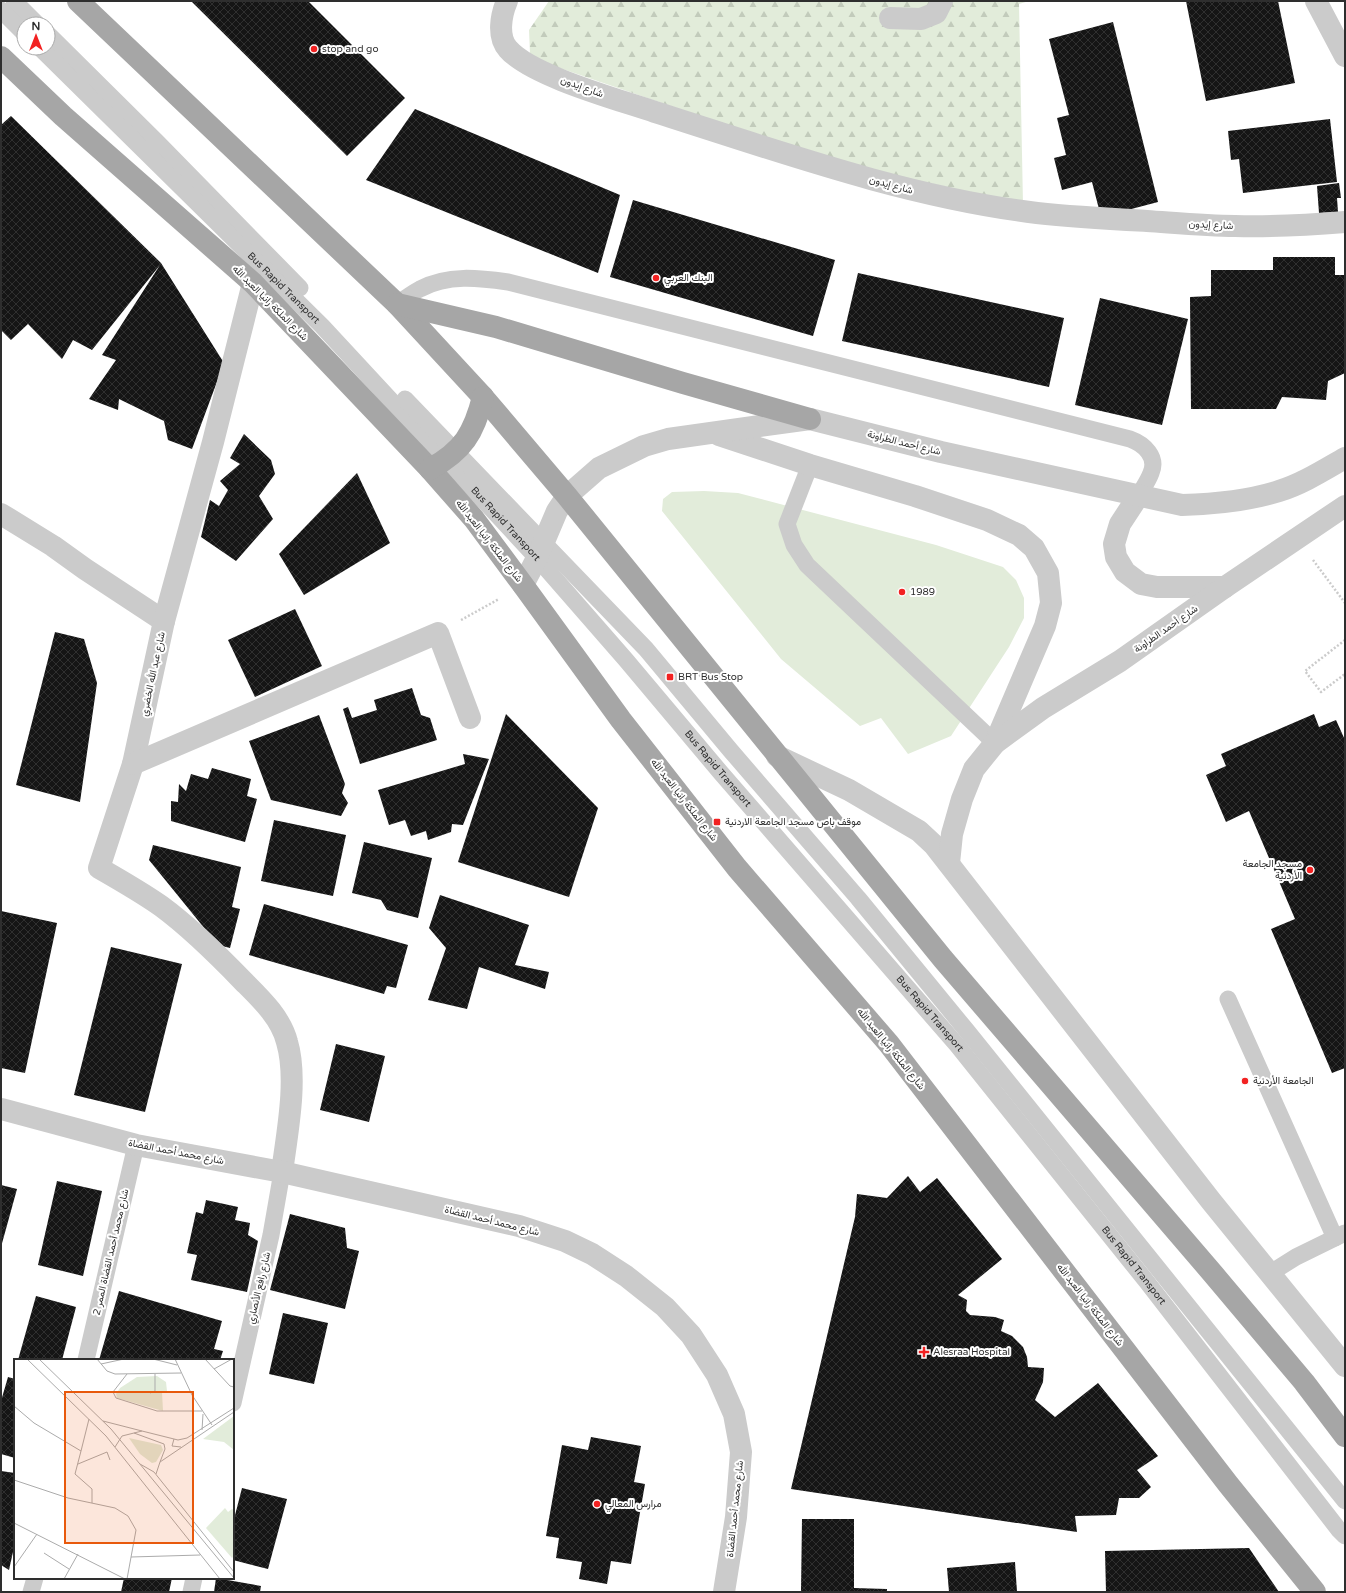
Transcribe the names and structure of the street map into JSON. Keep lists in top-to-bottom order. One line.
{"streets":{"main road":["شارع الملكة رانيا العبد الله"],"street":["شارع إيدون","شارع أحمد الطراونة","شارع عبد الله الخضري","شارع محمد أحمد القضاة"],"lane":["Bus Rapid Transport","شارع محمد أحمد القضاة الممر 2","شارع رافع الأنصاري"]},"crossings":[["Bus Rapid Transport","شارع الملكة رانيا العبد الله"],["Bus Rapid Transport","شارع أحمد الطراونة"],["شارع الملكة رانيا العبد الله","شارع أحمد الطراونة"],["شارع عبد الله الخضري","شارع محمد أحمد القضاة"],["شارع عبد الله الخضري","شارع رافع الأنصاري"],["شارع محمد أحمد القضاة","شارع محمد أحمد القضاة الممر 2"],["شارع محمد أحمد القضاة","شارع رافع الأنصاري"]],"places":{"other":["stop and go","البنك العربي","1989","مسجد الجامعة الأردنية","الجامعة الأردنية","مرارس المعالي"],"transit":["BRT Bus Stop","موقف باص مسجد الجامعة الاردنية"],"health":["Alesraa Hospital"]},"north":"top"}
